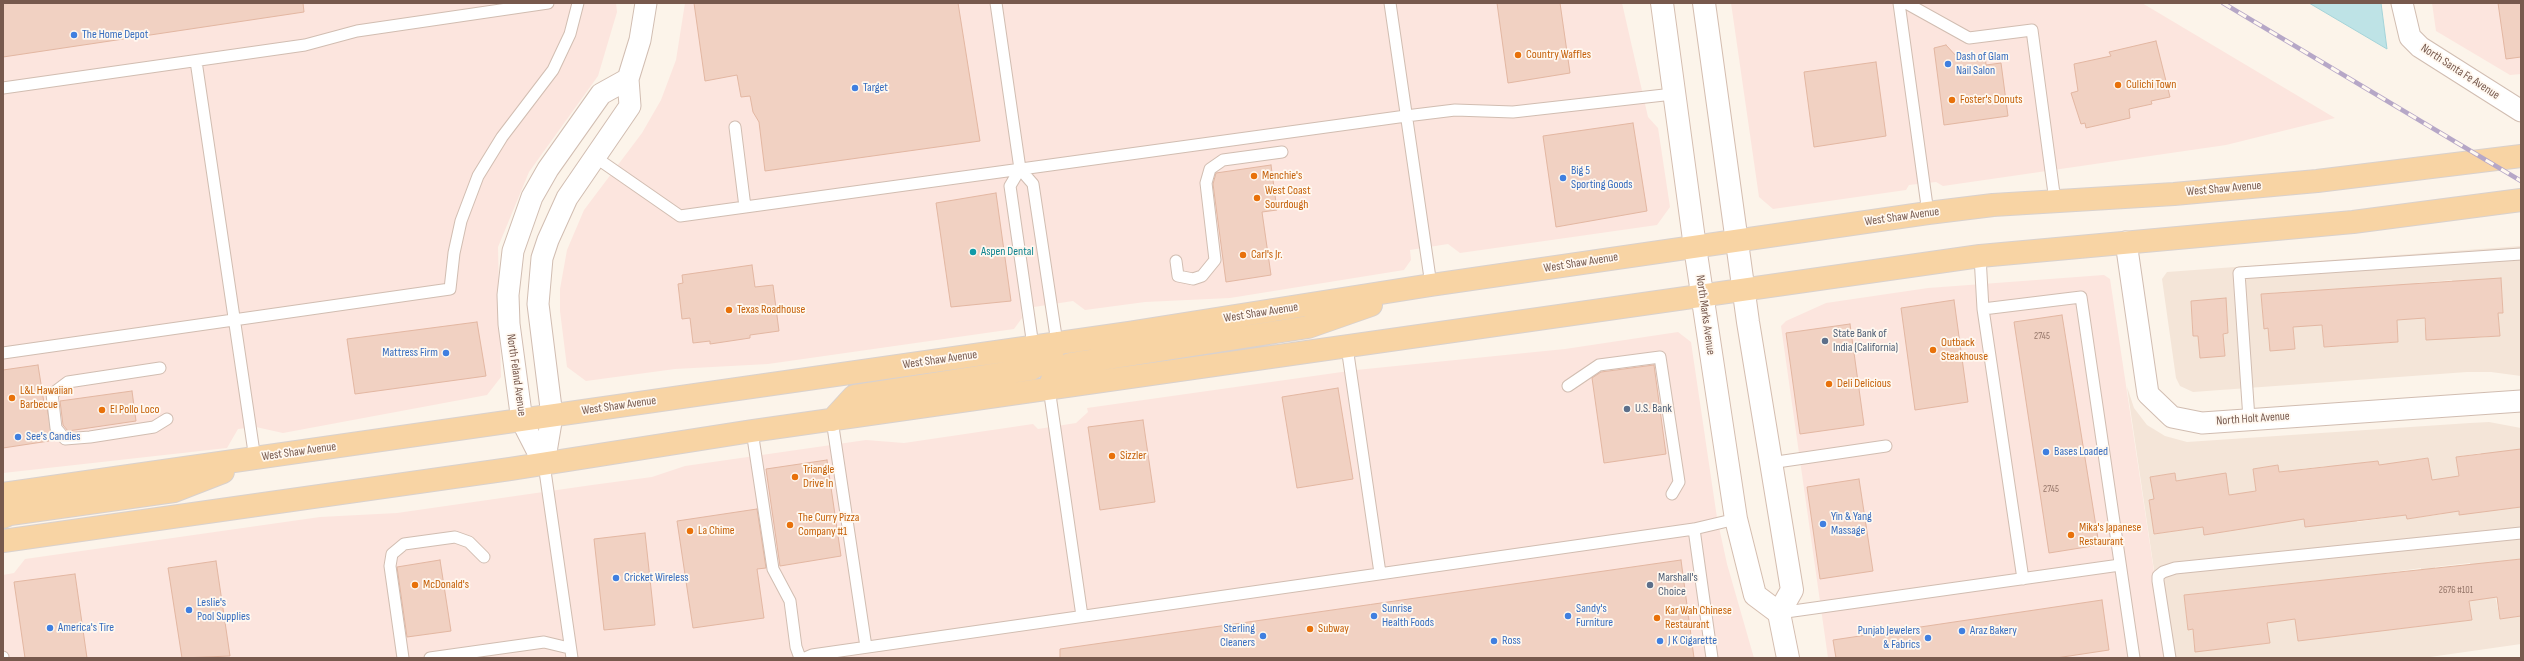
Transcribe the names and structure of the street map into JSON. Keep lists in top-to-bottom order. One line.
{"streets":{"main road":["West Shaw Avenue","North Marks Avenue"],"street":["North Santa Fe Avenue","North Feland Avenue","North Holt Avenue"]},"crossings":[["West Shaw Avenue","North Marks Avenue"],["West Shaw Avenue","North Feland Avenue"]],"places":["The Home Depot","Country Waffles","Dash of Glam Nail Salon","Culichi Town","Target","Foster's Donuts","Menchie's","Big 5 Sporting Goods","West Coast Sourdough","Aspen Dental","Carl's Jr.","Texas Roadhouse","State Bank of India (California)","Outback Steakhouse","Mattress Firm","Deli Delicious","L&L Hawaiian Barbecue","U.S. Bank","El Pollo Loco","See's Candies","Bases Loaded","Sizzler","Triangle Drive In","Yin & Yang Massage","The Curry Pizza Company #1","La Chime","Mika's Japanese Restaurant","Cricket Wireless","McDonald's","Marshall's Choice","Leslie's Pool Supplies","Sunrise Health Foods","Sandy's Furniture","Kar Wah Chinese Restaurant","America's Tire","Subway","Araz Bakery","Sterling Cleaners","Punjab Jewelers & Fabrics","Ross","J K Cigarette"],"house_numbers":["2745","2745","2676 #101"]}
